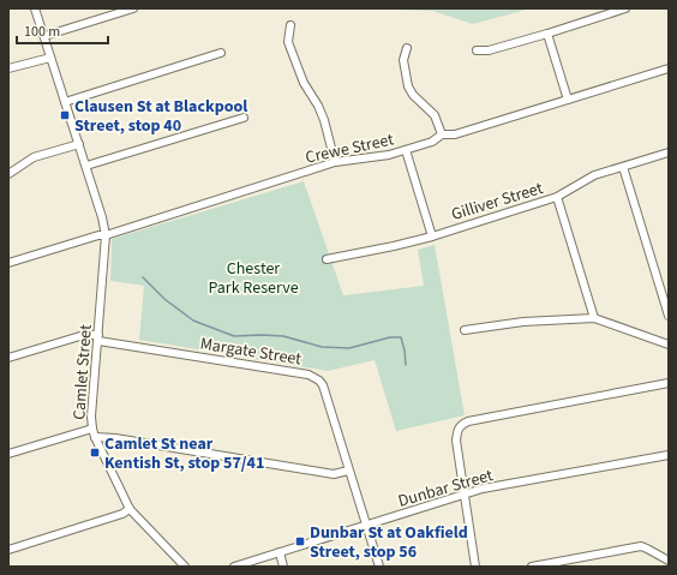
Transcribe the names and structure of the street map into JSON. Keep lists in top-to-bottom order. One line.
{"streets":{"street":["Crewe Street","Gilliver Street","Margate Street","Camlet Street","Dunbar Street"]},"crossings":[["Crewe Street","Camlet Street"],["Margate Street","Camlet Street"],["Margate Street","Dunbar Street"]],"parks":["Chester Park Reserve"],"places":{"transit":["Clausen St at Blackpool Street, stop 40","Camlet St near Kentish St, stop 57/41","Dunbar St at Oakfield Street, stop 56"]},"scale_bar":"100 m"}
